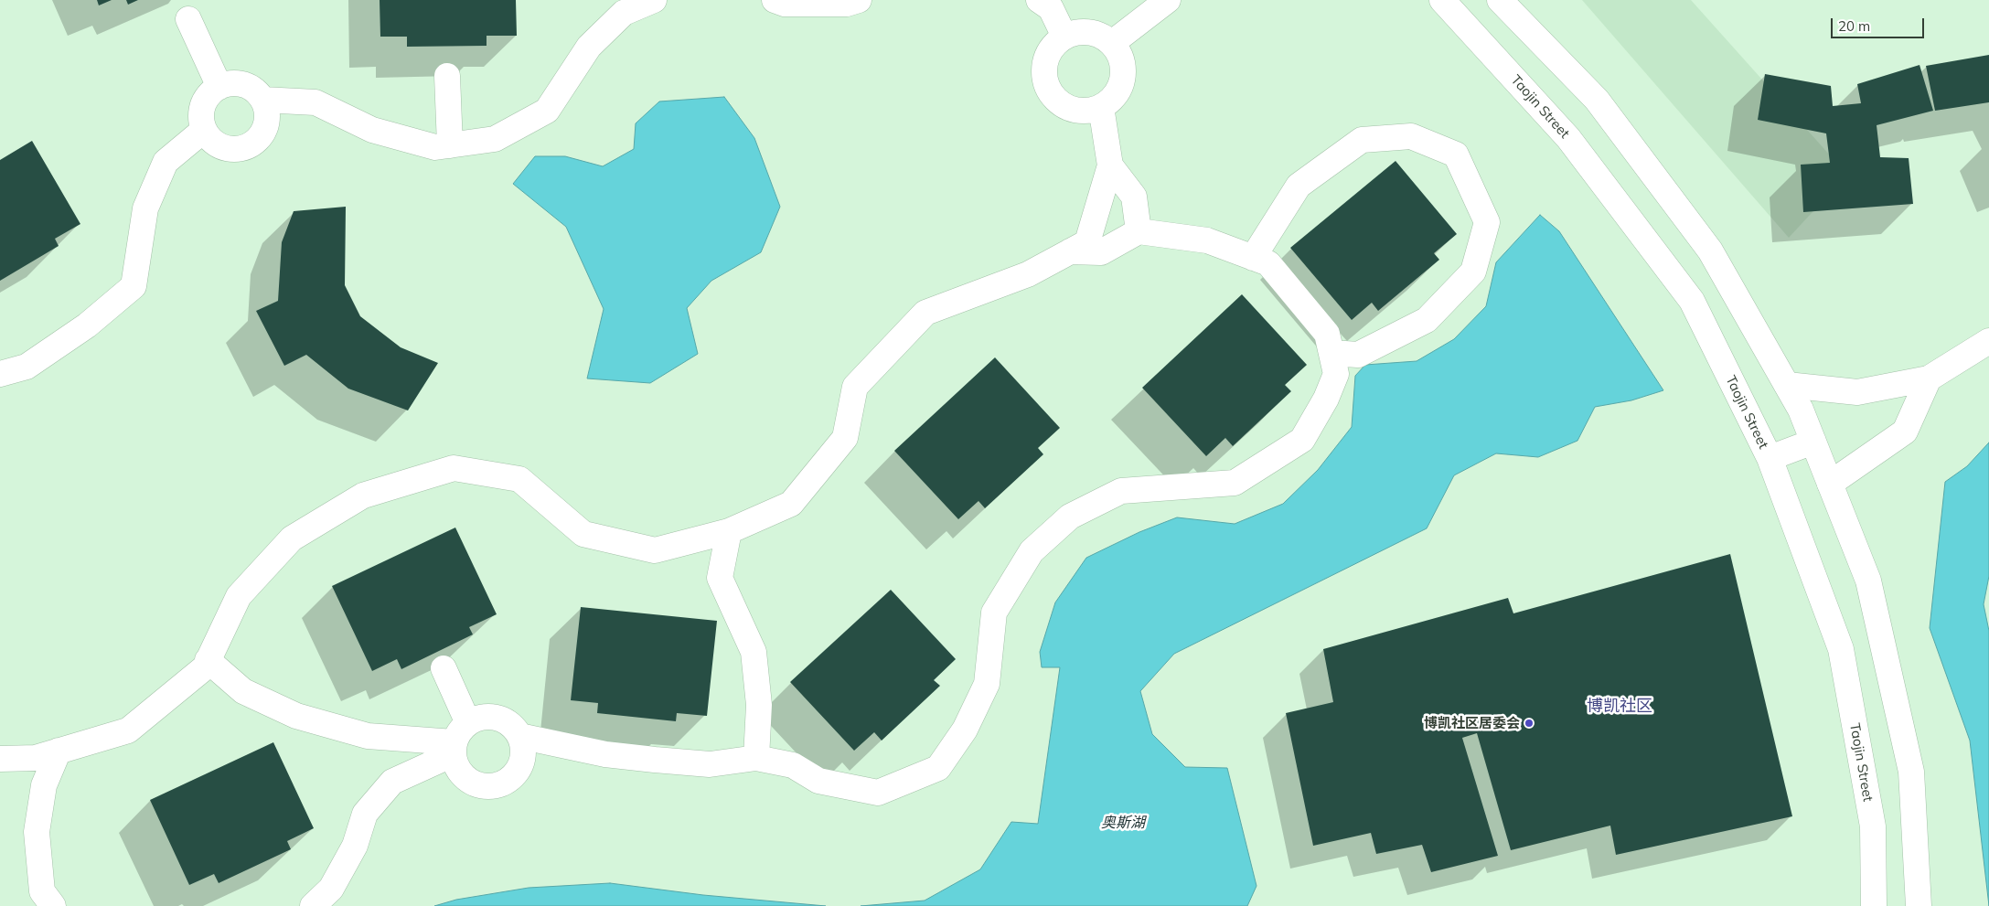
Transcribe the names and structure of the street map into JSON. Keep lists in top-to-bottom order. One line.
{"streets":{"street":["Taojin Street"]},"districts":["博凯社区"],"water":["奥斯湖"],"places":["博凯社区居委会"],"scale_bar":"20 m"}
